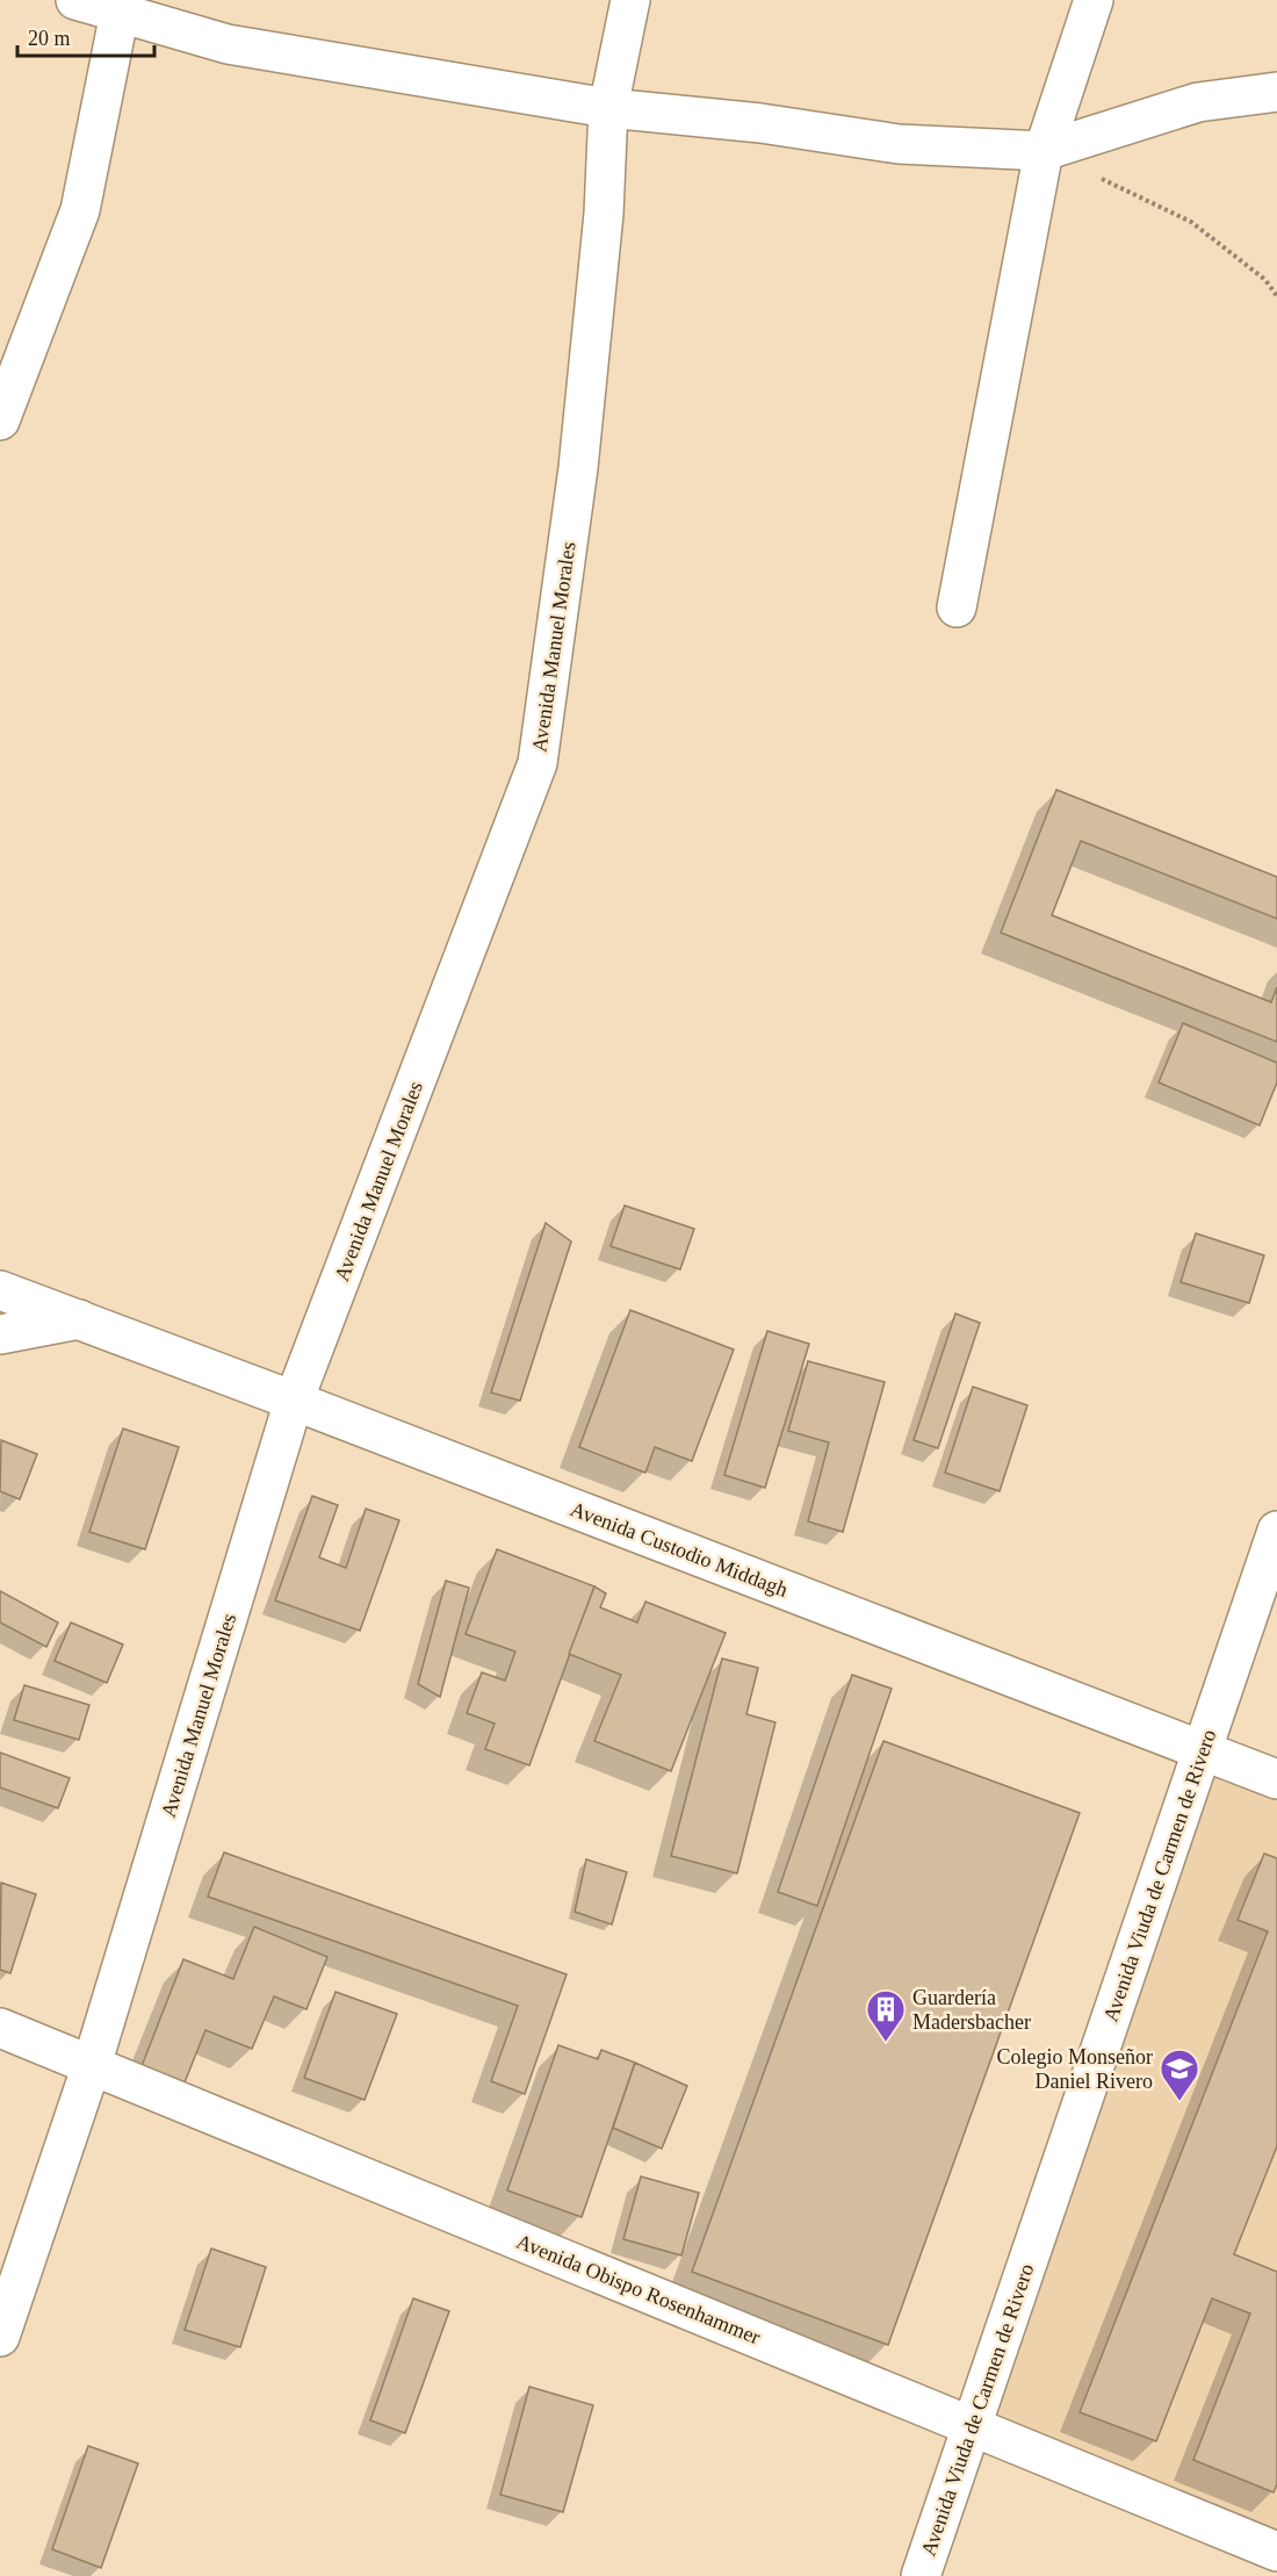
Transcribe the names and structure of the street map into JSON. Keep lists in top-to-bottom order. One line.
{"streets":{"street":["Avenida Manuel Morales","Avenida Custodio Middagh","Avenida Viuda de Carmen de Rivero","Avenida Obispo Rosenhammer"]},"crossings":[["Avenida Manuel Morales","Avenida Custodio Middagh"],["Avenida Manuel Morales","Avenida Obispo Rosenhammer"],["Avenida Custodio Middagh","Avenida Viuda de Carmen de Rivero"],["Avenida Viuda de Carmen de Rivero","Avenida Obispo Rosenhammer"]],"places":{"building":["Guardería Madersbacher"],"school or university":["Colegio Monseñor Daniel Rivero"]},"scale_bar":"20 m"}
